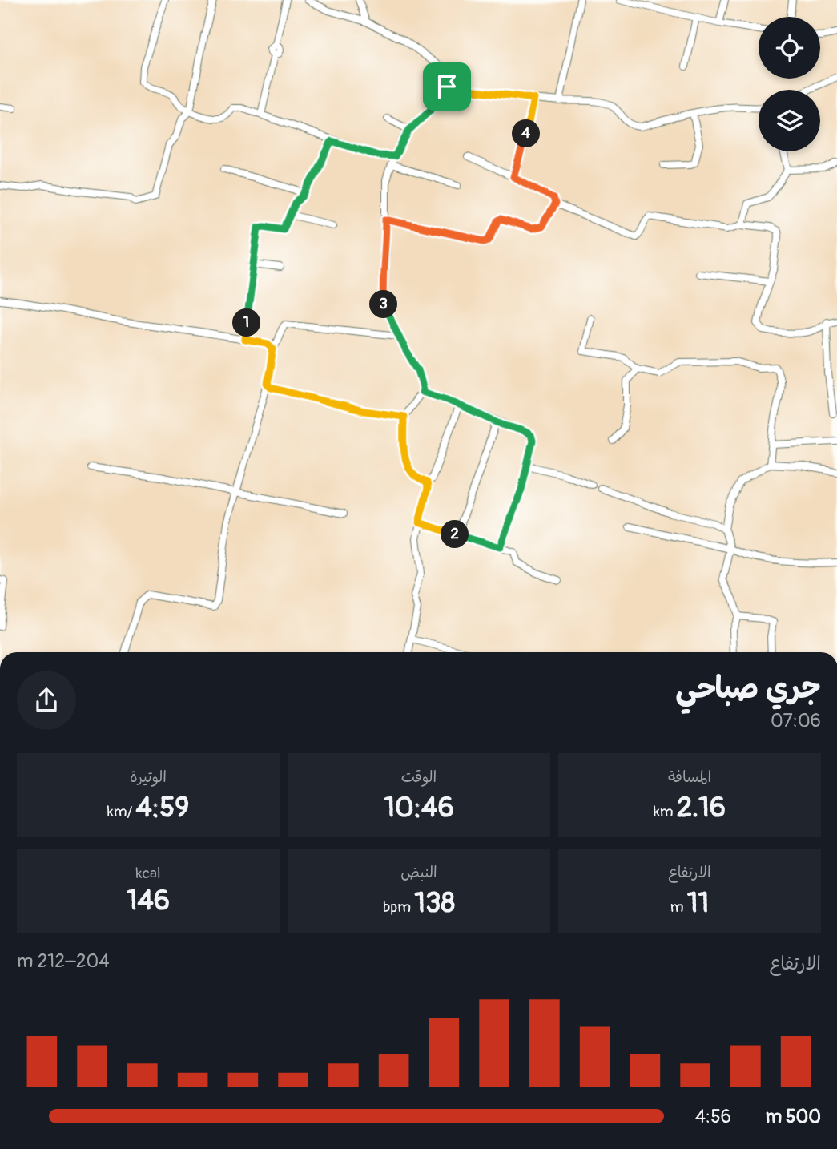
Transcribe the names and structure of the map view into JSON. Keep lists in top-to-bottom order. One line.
{"page":{"pins":["4","3","1","2"],"heading":["جري صباحي","07:06"],"stats":[["المسافة","2.16 km"],["الوقت","10:46"],["الوتيرة","4:59 /km"],["الارتفاع","11 m"],["النبض","138 bpm"],["kcal","146"]],"chart":["الارتفاع","204–212 m"],"list":[{"name":"500 m","note":"4:56"}]}}
